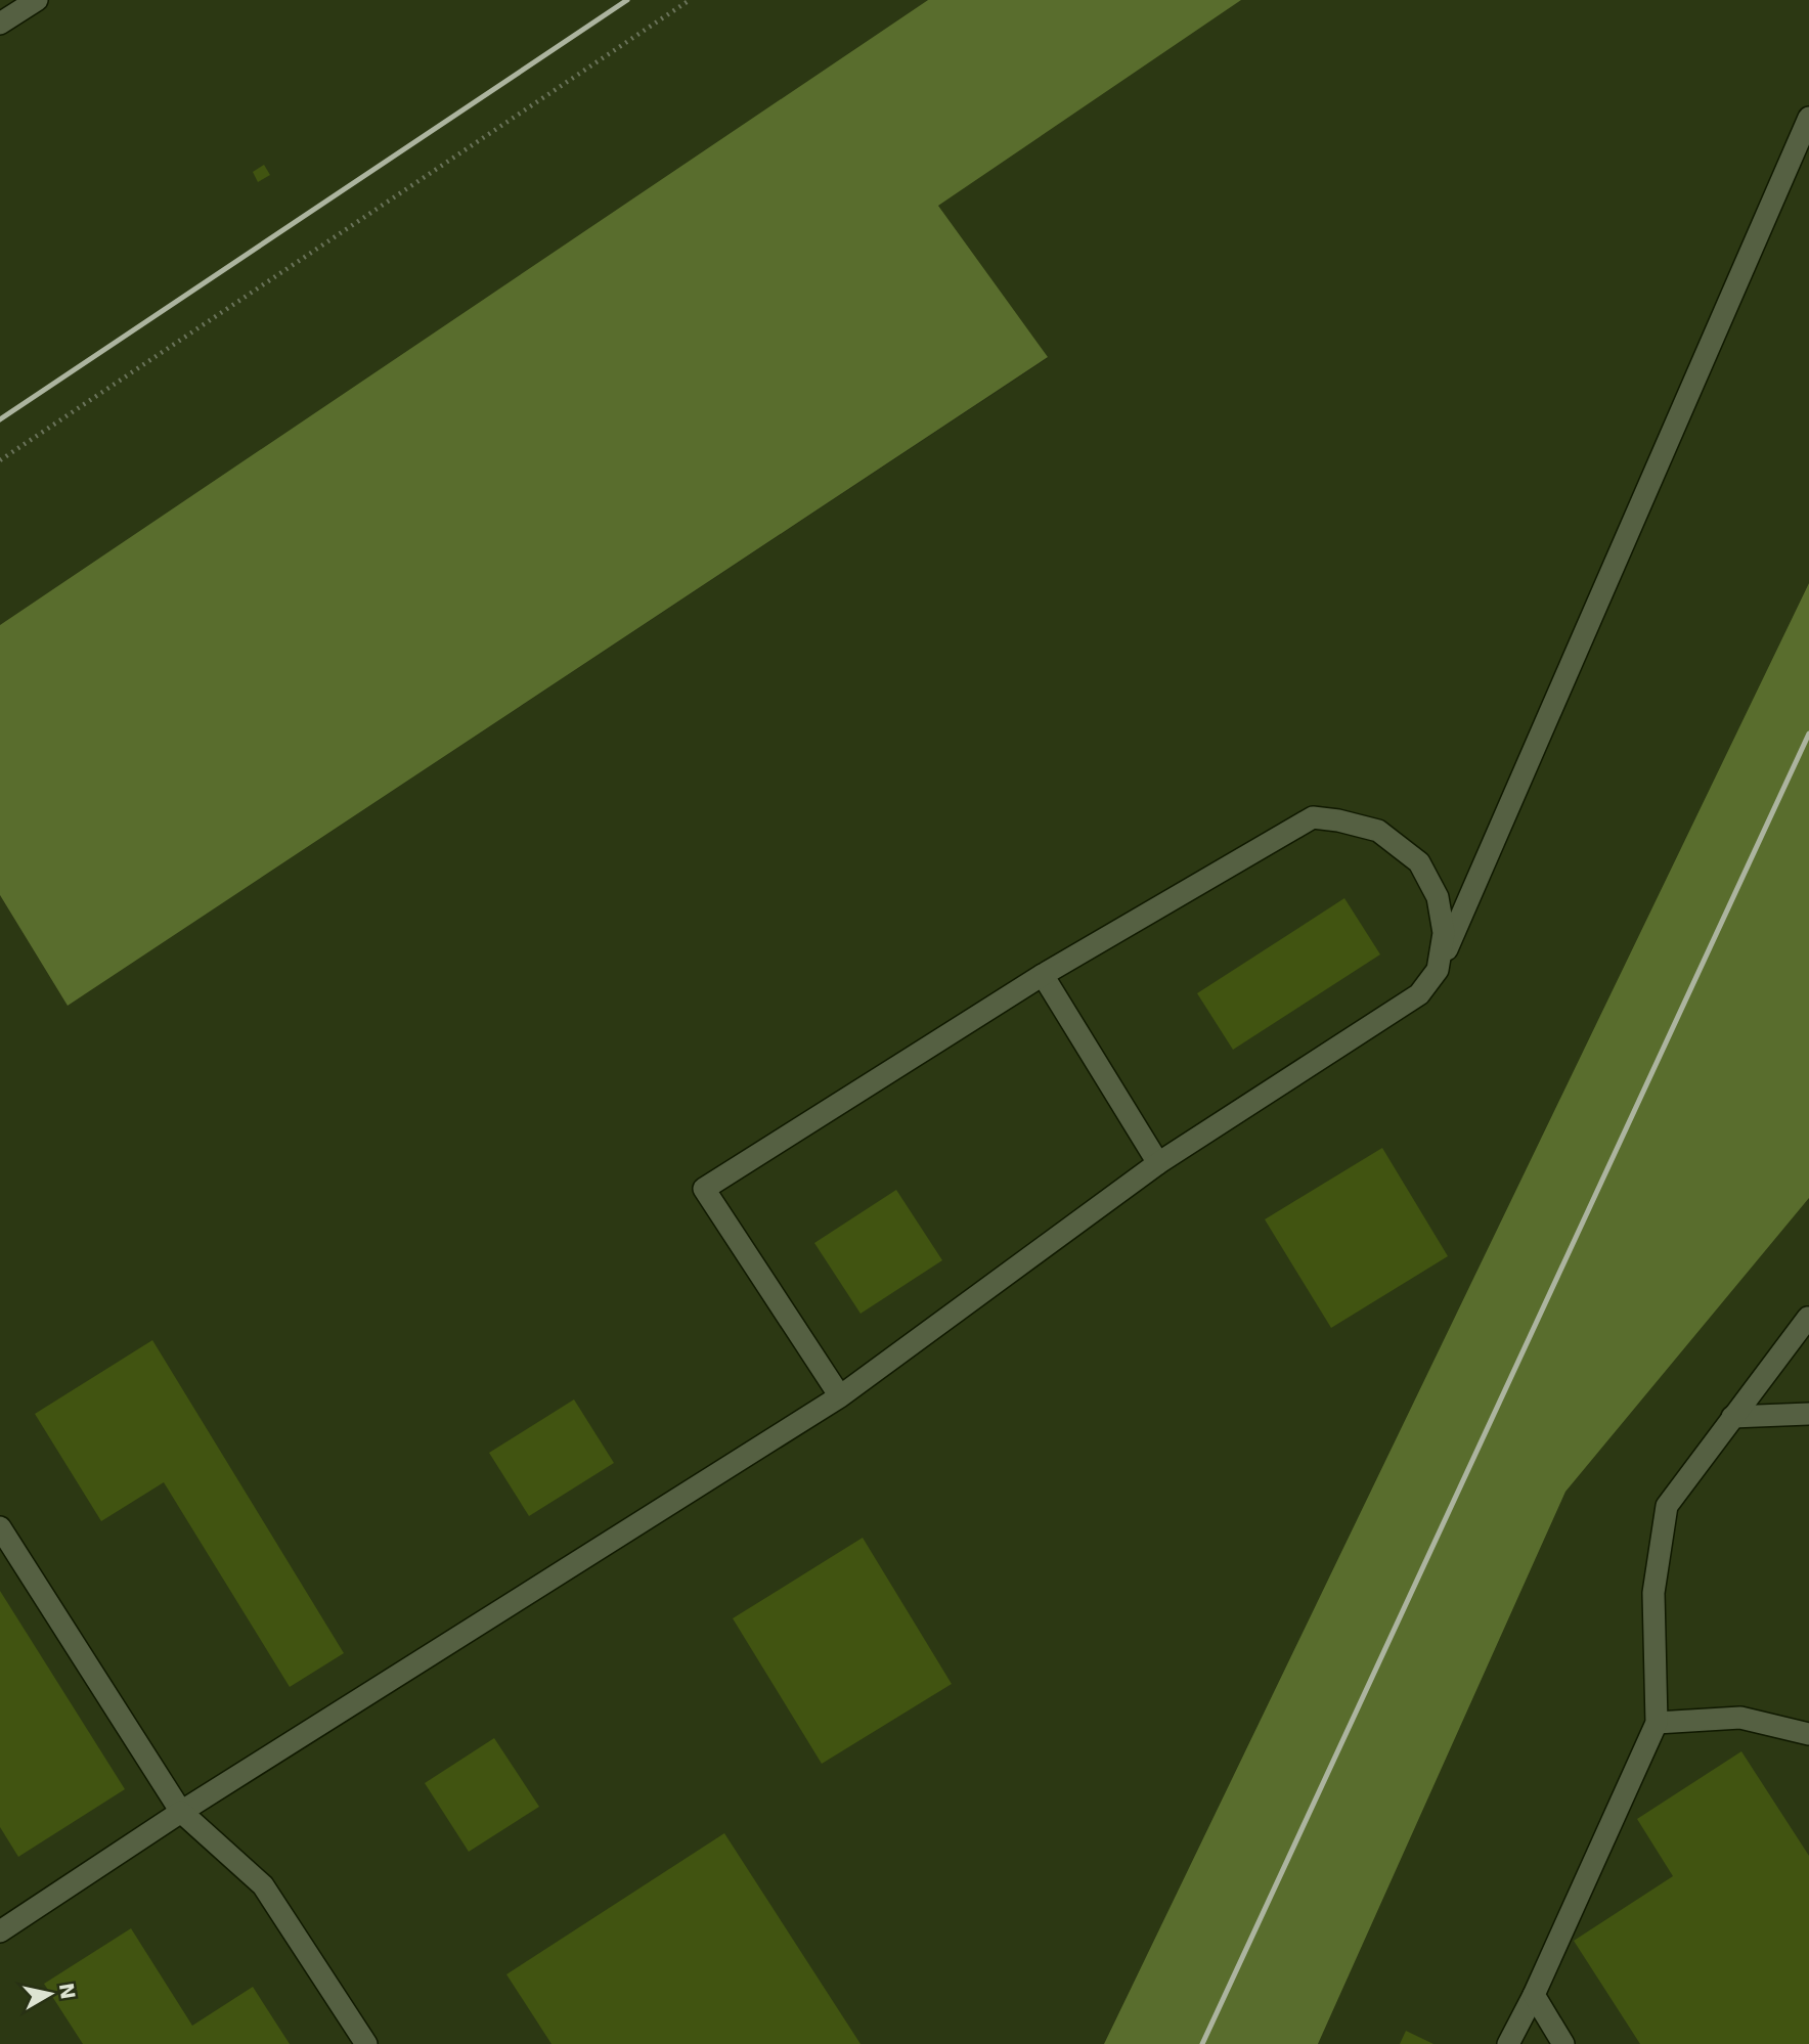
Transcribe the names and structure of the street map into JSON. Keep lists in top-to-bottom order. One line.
{"north":"right"}
